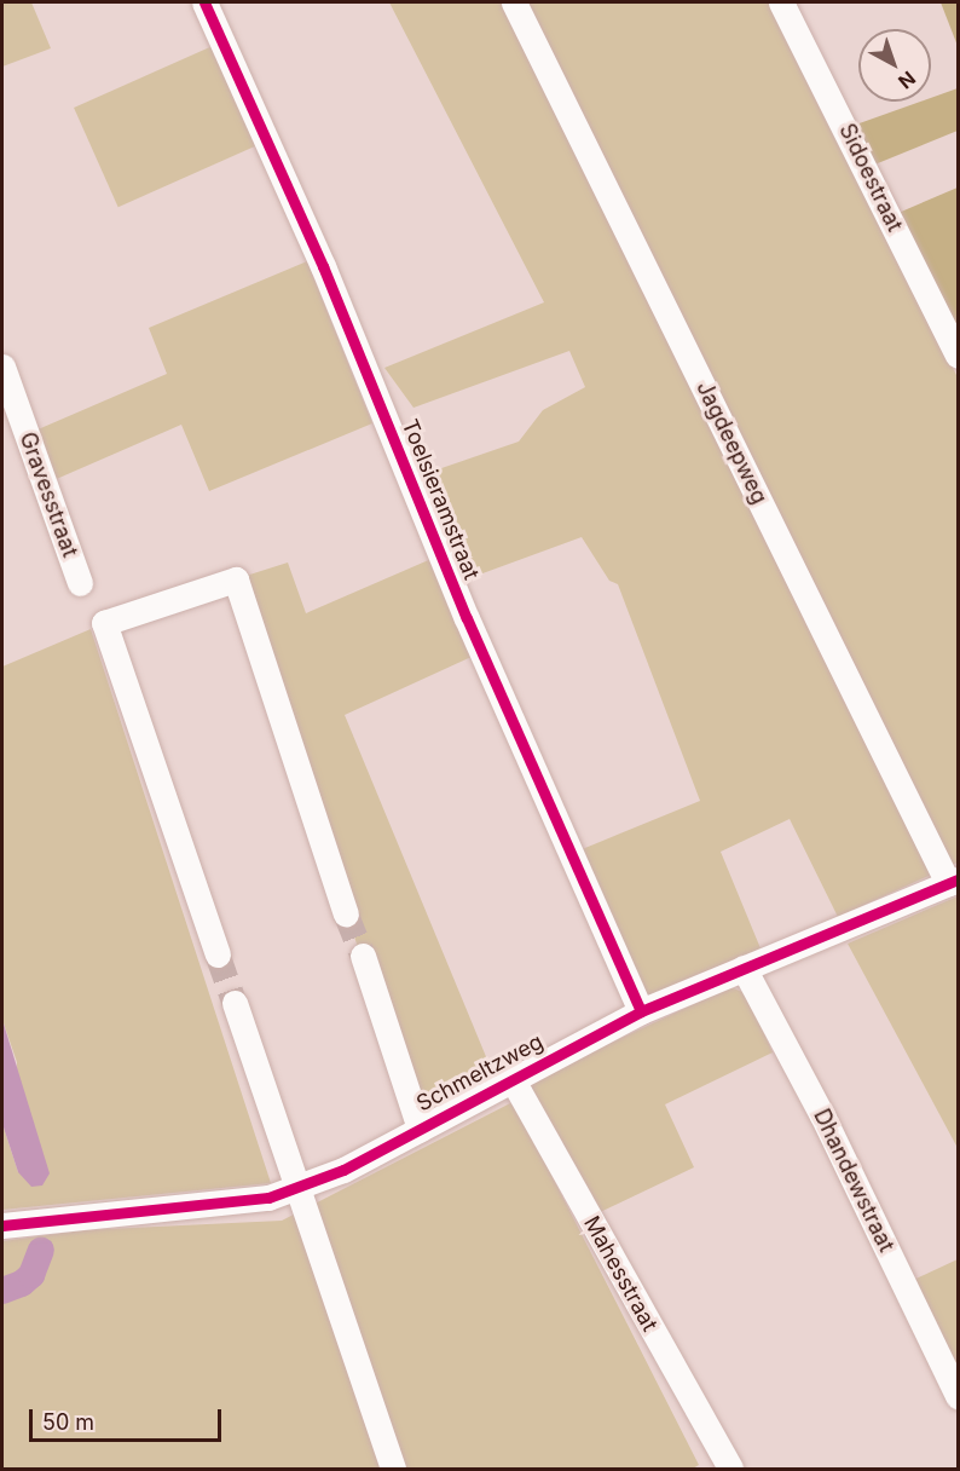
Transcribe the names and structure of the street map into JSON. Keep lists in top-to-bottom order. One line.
{"streets":{"street":["Sidoestraat","Jagdeepweg","Gravesstraat","Toelsieramstraat","Schmeltzweg","Dhandewstraat","Mahesstraat"]},"crossings":[["Jagdeepweg","Schmeltzweg"],["Toelsieramstraat","Schmeltzweg"],["Schmeltzweg","Dhandewstraat"],["Schmeltzweg","Mahesstraat"]],"scale_bar":"50 m","north":"bottom right"}
